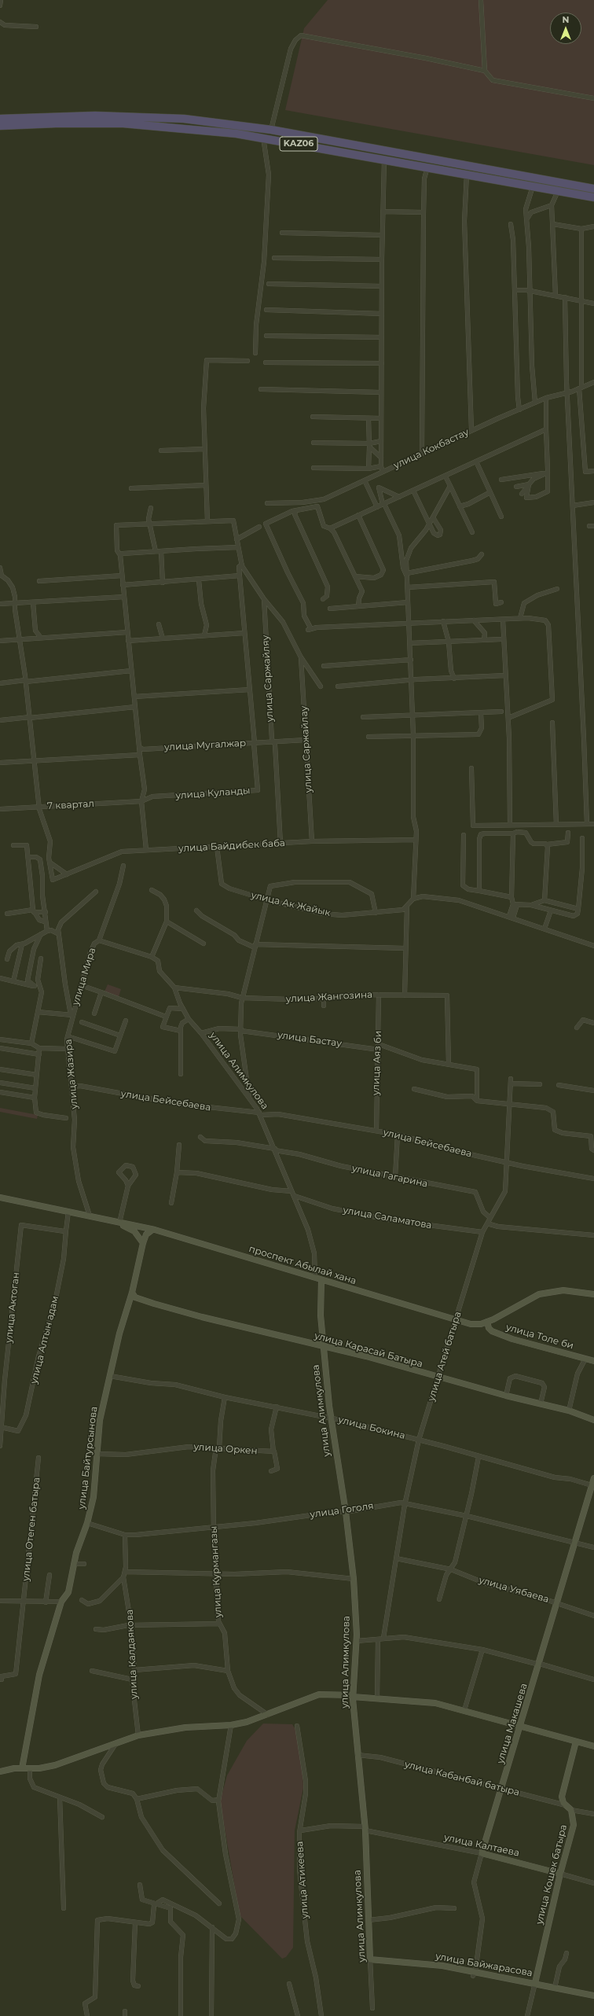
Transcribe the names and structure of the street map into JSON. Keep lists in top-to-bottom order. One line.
{"streets":{"highway":["KАZ06"],"street":["улица Кокбастау","улица Саржайляу","улица Мугалжар","улица Саржайлау","улица Куланды","7 квартал","улица Байдибек баба","улица Ак Жайык","улица Мира","улица Жангозина","улица Бастау","улица Аяз би","улица Алимкулова","улица Жазира","улица Бейсебаева","улица Гагарина","улица Саламатова","проспект Абылай хана","улица Актоган","улица Толе би","улица Алтын адам","улица Карасай Батыра","улица Атей батыра","улица Бокина","улица Оркен","улица Байтурсынова","улица Гоголя","улица Отеген батыра","улица Курмангазы","улица Уябаева","улица Калдаякова","улица Макашева","улица Кабанбай батыра","улица Калтаева","улица Кошек батыра","улица Атикеева","улица Байжарасова"]},"crossings":[["улица Саржайляу","улица Мугалжар"],["улица Саржайляу","улица Байдибек баба"],["улица Мугалжар","улица Саржайлау"],["улица Мугалжар","улица Куланды"],["улица Саржайлау","улица Байдибек баба"],["улица Куланды","7 квартал"],["улица Байдибек баба","улица Ак Жайык"],["улица Мира","улица Алимкулова"],["улица Мира","улица Жазира"],["улица Жангозина","улица Бастау"],["улица Жангозина","улица Аяз би"],["улица Жангозина","улица Алимкулова"],["улица Бастау","улица Аяз би"],["улица Бастау","улица Алимкулова"],["улица Аяз би","улица Бейсебаева"],["улица Алимкулова","улица Бейсебаева"],["улица Алимкулова","улица Гагарина"],["улица Алимкулова","улица Саламатова"],["улица Алимкулова","проспект Абылай хана"],["улица Алимкулова","улица Карасай Батыра"],["улица Алимкулова","улица Бокина"],["улица Алимкулова","улица Гоголя"],["улица Алимкулова","улица Кабанбай батыра"],["улица Алимкулова","улица Калтаева"],["улица Алимкулова","улица Байжарасова"],["улица Жазира","улица Бейсебаева"],["улица Жазира","проспект Абылай хана"],["улица Бейсебаева","улица Атей батыра"],["улица Гагарина","улица Атей батыра"],["улица Саламатова","улица Атей батыра"],["проспект Абылай хана","улица Толе би"],["проспект Абылай хана","улица Атей батыра"],["улица Актоган","улица Алтын адам"],["улица Карасай Батыра","улица Атей батыра"],["улица Атей батыра","улица Бокина"],["улица Атей батыра","улица Гоголя"],["улица Атей батыра","улица Уябаева"],["улица Бокина","улица Байтурсынова"],["улица Бокина","улица Курмангазы"],["улица Бокина","улица Макашева"],["улица Оркен","улица Байтурсынова"],["улица Оркен","улица Курмангазы"],["улица Байтурсынова","улица Гоголя"],["улица Гоголя","улица Курмангазы"],["улица Гоголя","улица Калдаякова"],["улица Гоголя","улица Макашева"],["улица Уябаева","улица Макашева"],["улица Макашева","улица Кабанбай батыра"],["улица Макашева","улица Калтаева"],["улица Макашева","улица Байжарасова"],["улица Калтаева","улица Кошек батыра"],["улица Калтаева","улица Атикеева"],["улица Кошек батыра","улица Байжарасова"]],"north":"top"}
